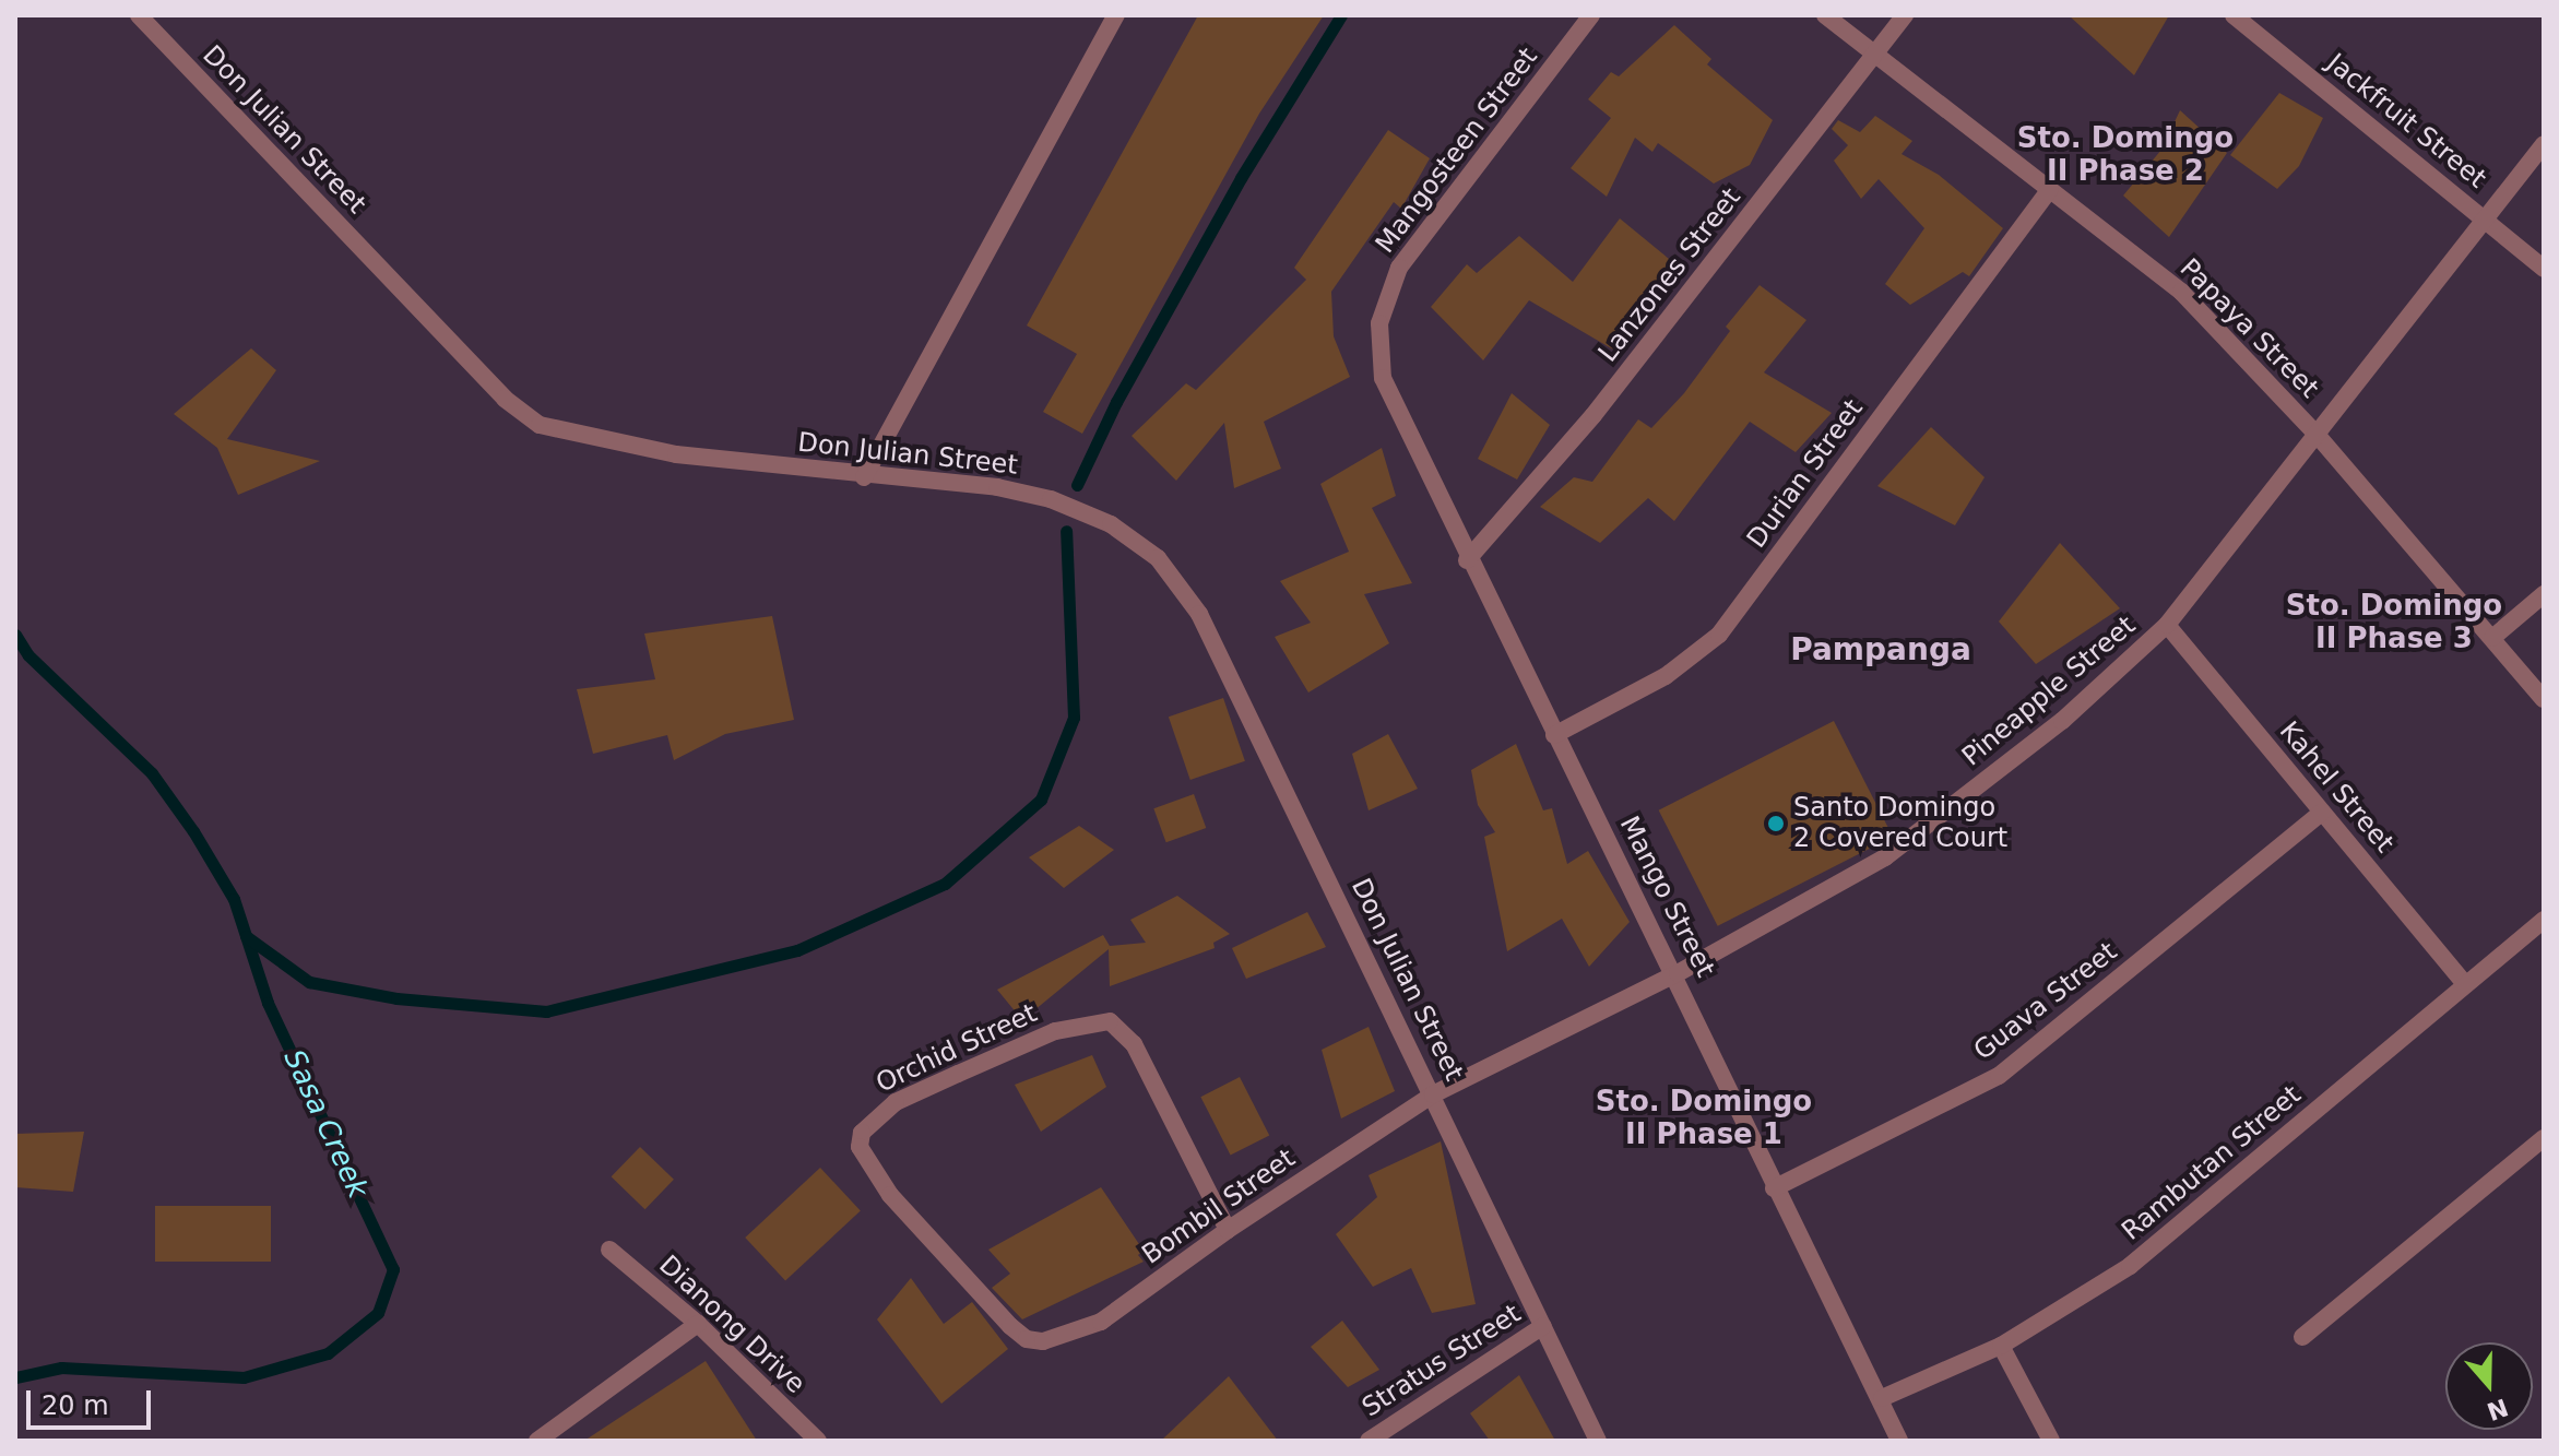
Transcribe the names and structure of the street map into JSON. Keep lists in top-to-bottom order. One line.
{"streets":{"street":["Jackfruit Street","Don Julian Street","Mangosteen Street","Lanzones Street","Papaya Street","Durian Street","Pineapple Street","Kahel Street","Mango Street","Guava Street","Orchid Street","Rambutan Street","Bombil Street","Dianong Drive","Stratus Street"]},"crossings":[["Jackfruit Street","Pineapple Street"],["Don Julian Street","Pineapple Street"],["Don Julian Street","Bombil Street"],["Don Julian Street","Stratus Street"],["Mangosteen Street","Mango Street"],["Lanzones Street","Papaya Street"],["Lanzones Street","Mango Street"],["Papaya Street","Durian Street"],["Papaya Street","Pineapple Street"],["Durian Street","Mango Street"],["Pineapple Street","Kahel Street"],["Pineapple Street","Mango Street"],["Pineapple Street","Bombil Street"],["Kahel Street","Guava Street"],["Kahel Street","Rambutan Street"],["Mango Street","Guava Street"],["Mango Street","Rambutan Street"],["Orchid Street","Bombil Street"]],"districts":["Sto. Domingo II Phase 2","Sto. Domingo II Phase 3","Pampanga","Sto. Domingo II Phase 1"],"water":["Sasa Creek"],"places":["Santo Domingo 2 Covered Court"],"scale_bar":"20 m","north":"bottom"}
